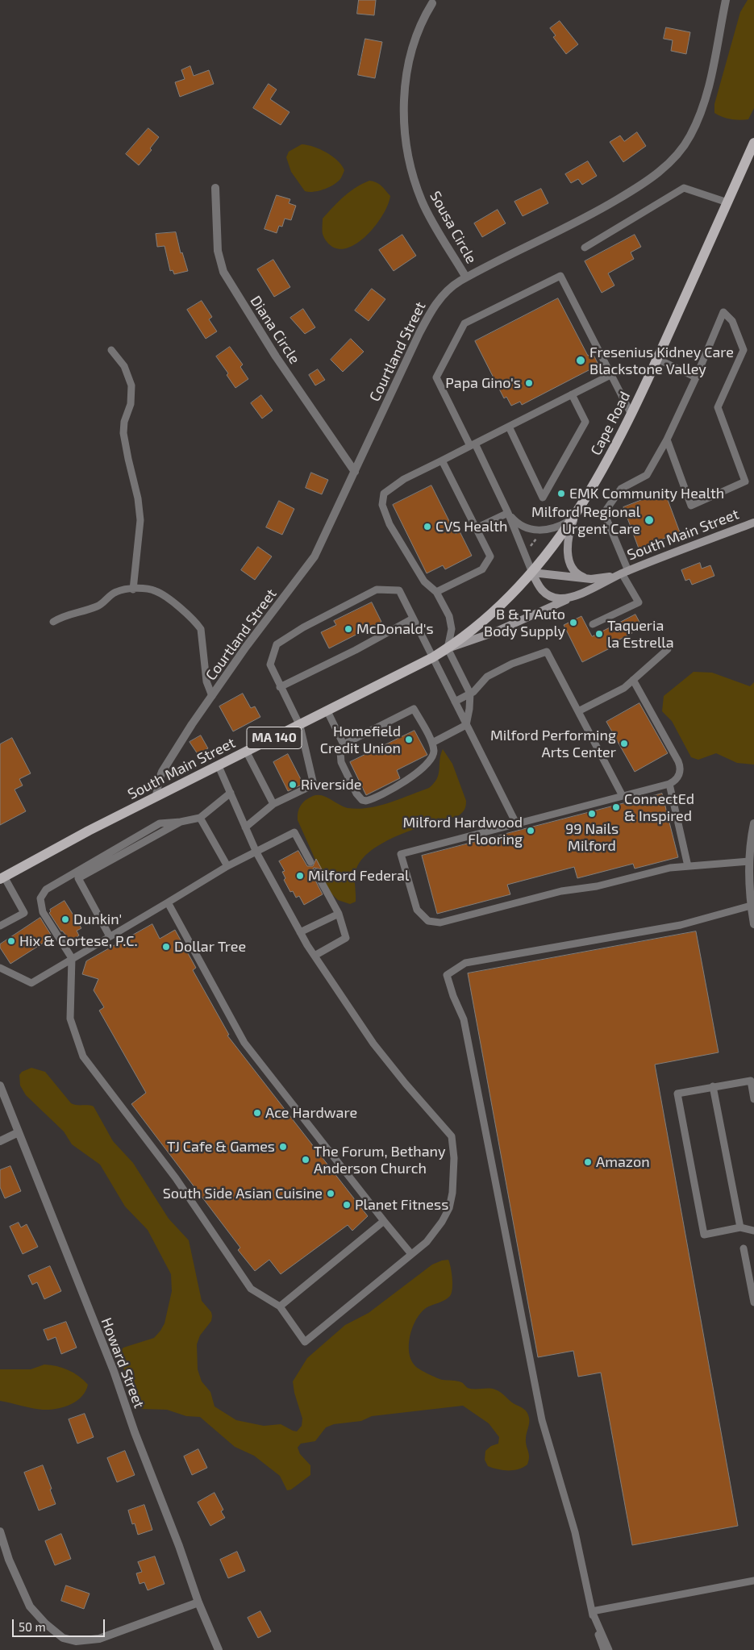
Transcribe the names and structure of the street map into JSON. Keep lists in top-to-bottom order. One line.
{"streets":{"main road":["Cape Road","South Main Street","MA 140"],"street":["Sousa Circle","Diana Circle","Courtland Street","Howard Street"]},"crossings":[["Sousa Circle","Courtland Street"],["Diana Circle","Courtland Street"],["Courtland Street","South Main Street"],["Cape Road","South Main Street"]],"places":["Fresenius Kidney Care Blackstone Valley","Papa Gino's","EMK Community Health","Milford Regional Urgent Care","CVS Health","B & T Auto Body Supply","McDonald's","Taqueria la Estrella","Homefield Credit Union","Milford Performing Arts Center","Riverside","ConnectEd & Inspired","99 Nails Milford","Milford Hardwood Flooring","Milford Federal","Dunkin'","Hix & Cortese, P.C.","Dollar Tree","Ace Hardware","TJ Cafe & Games","The Forum, Bethany Anderson Church","Amazon","South Side Asian Cuisine","Planet Fitness"],"scale_bar":"50 m"}
